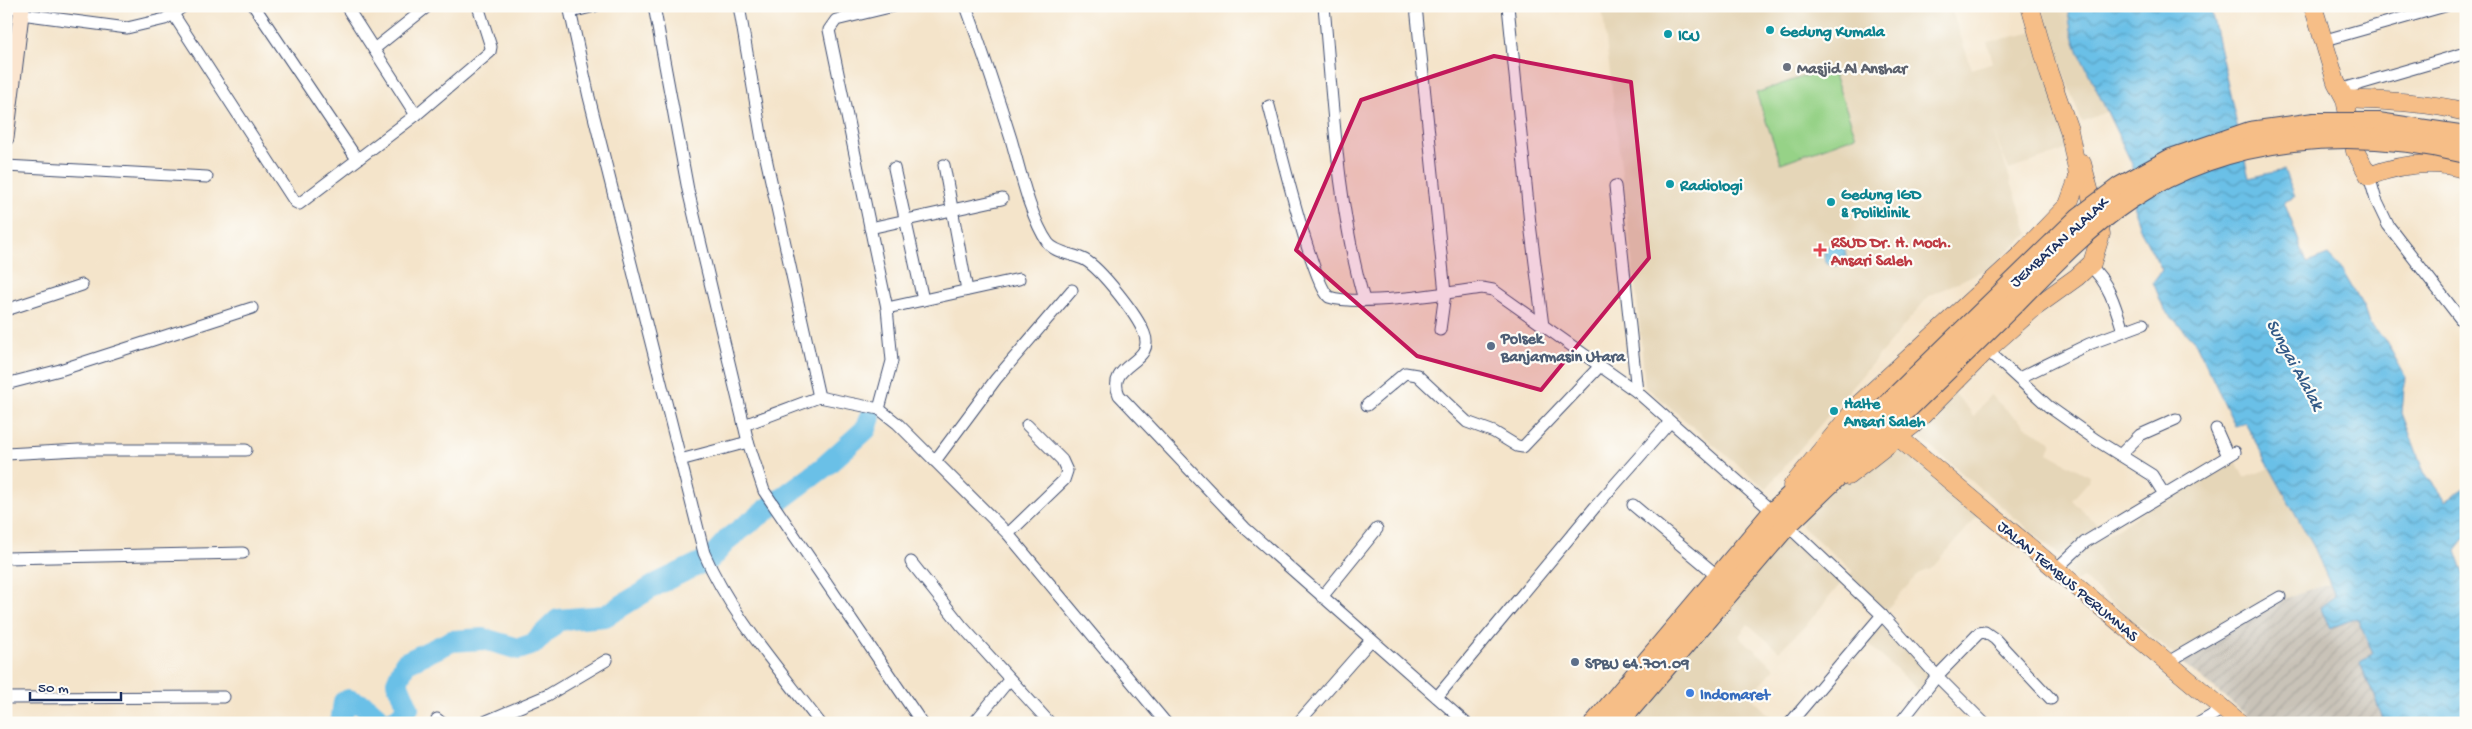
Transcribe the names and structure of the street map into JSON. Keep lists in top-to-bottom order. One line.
{"streets":{"highway":["JEMBATAN ALALAK"],"main road":["JALAN TEMBUS PERUMNAS"]},"water":["Sungai Alalak"],"places":{"other":["Gedung Kumala","ICU","Masjid Al Anshar","Radiologi","Gedung IGD & Poliklinik","Polsek Banjarmasin Utara","Halte Ansari Saleh","SPBU 64.701.09","Indomaret"],"health":["RSUD Dr. H. Moch. Ansari Saleh"]},"scale_bar":"50 m"}
